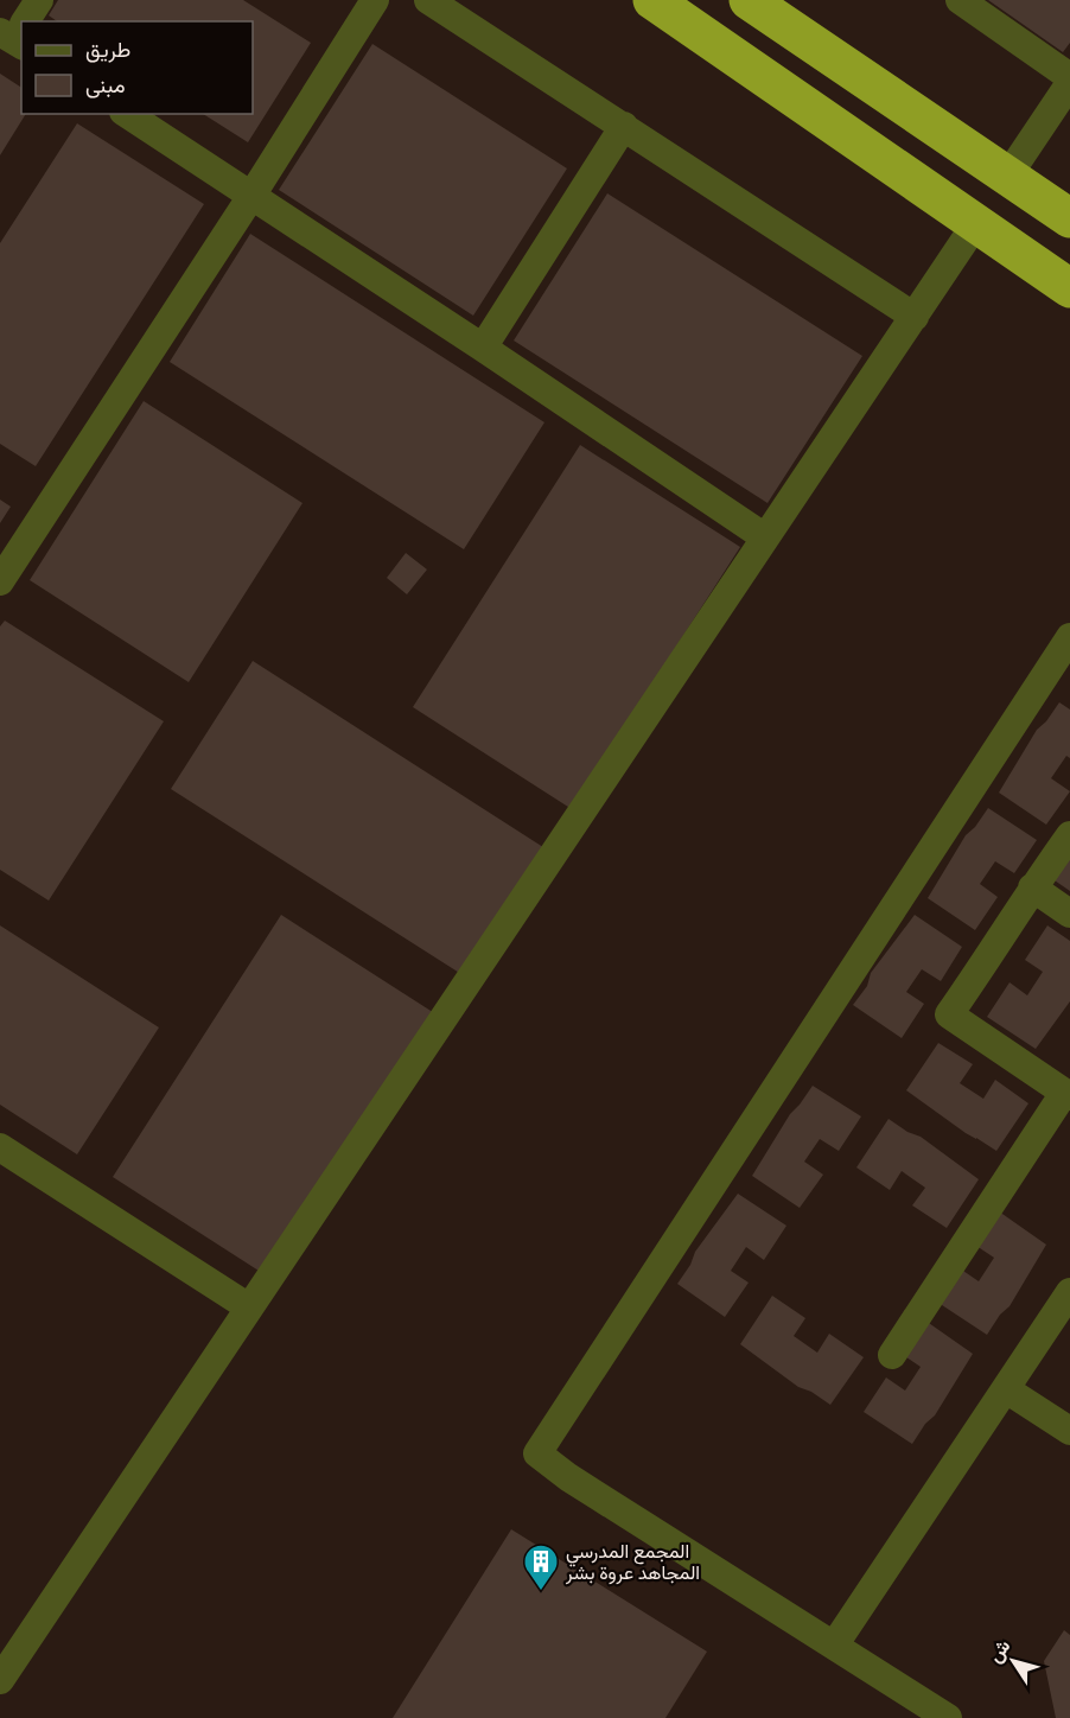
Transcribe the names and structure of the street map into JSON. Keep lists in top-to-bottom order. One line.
{"places":{"building":["المجمع المدرسي المجاهد عروة بشر"]},"legend":["طريق","مبنى"],"north":"top left"}
